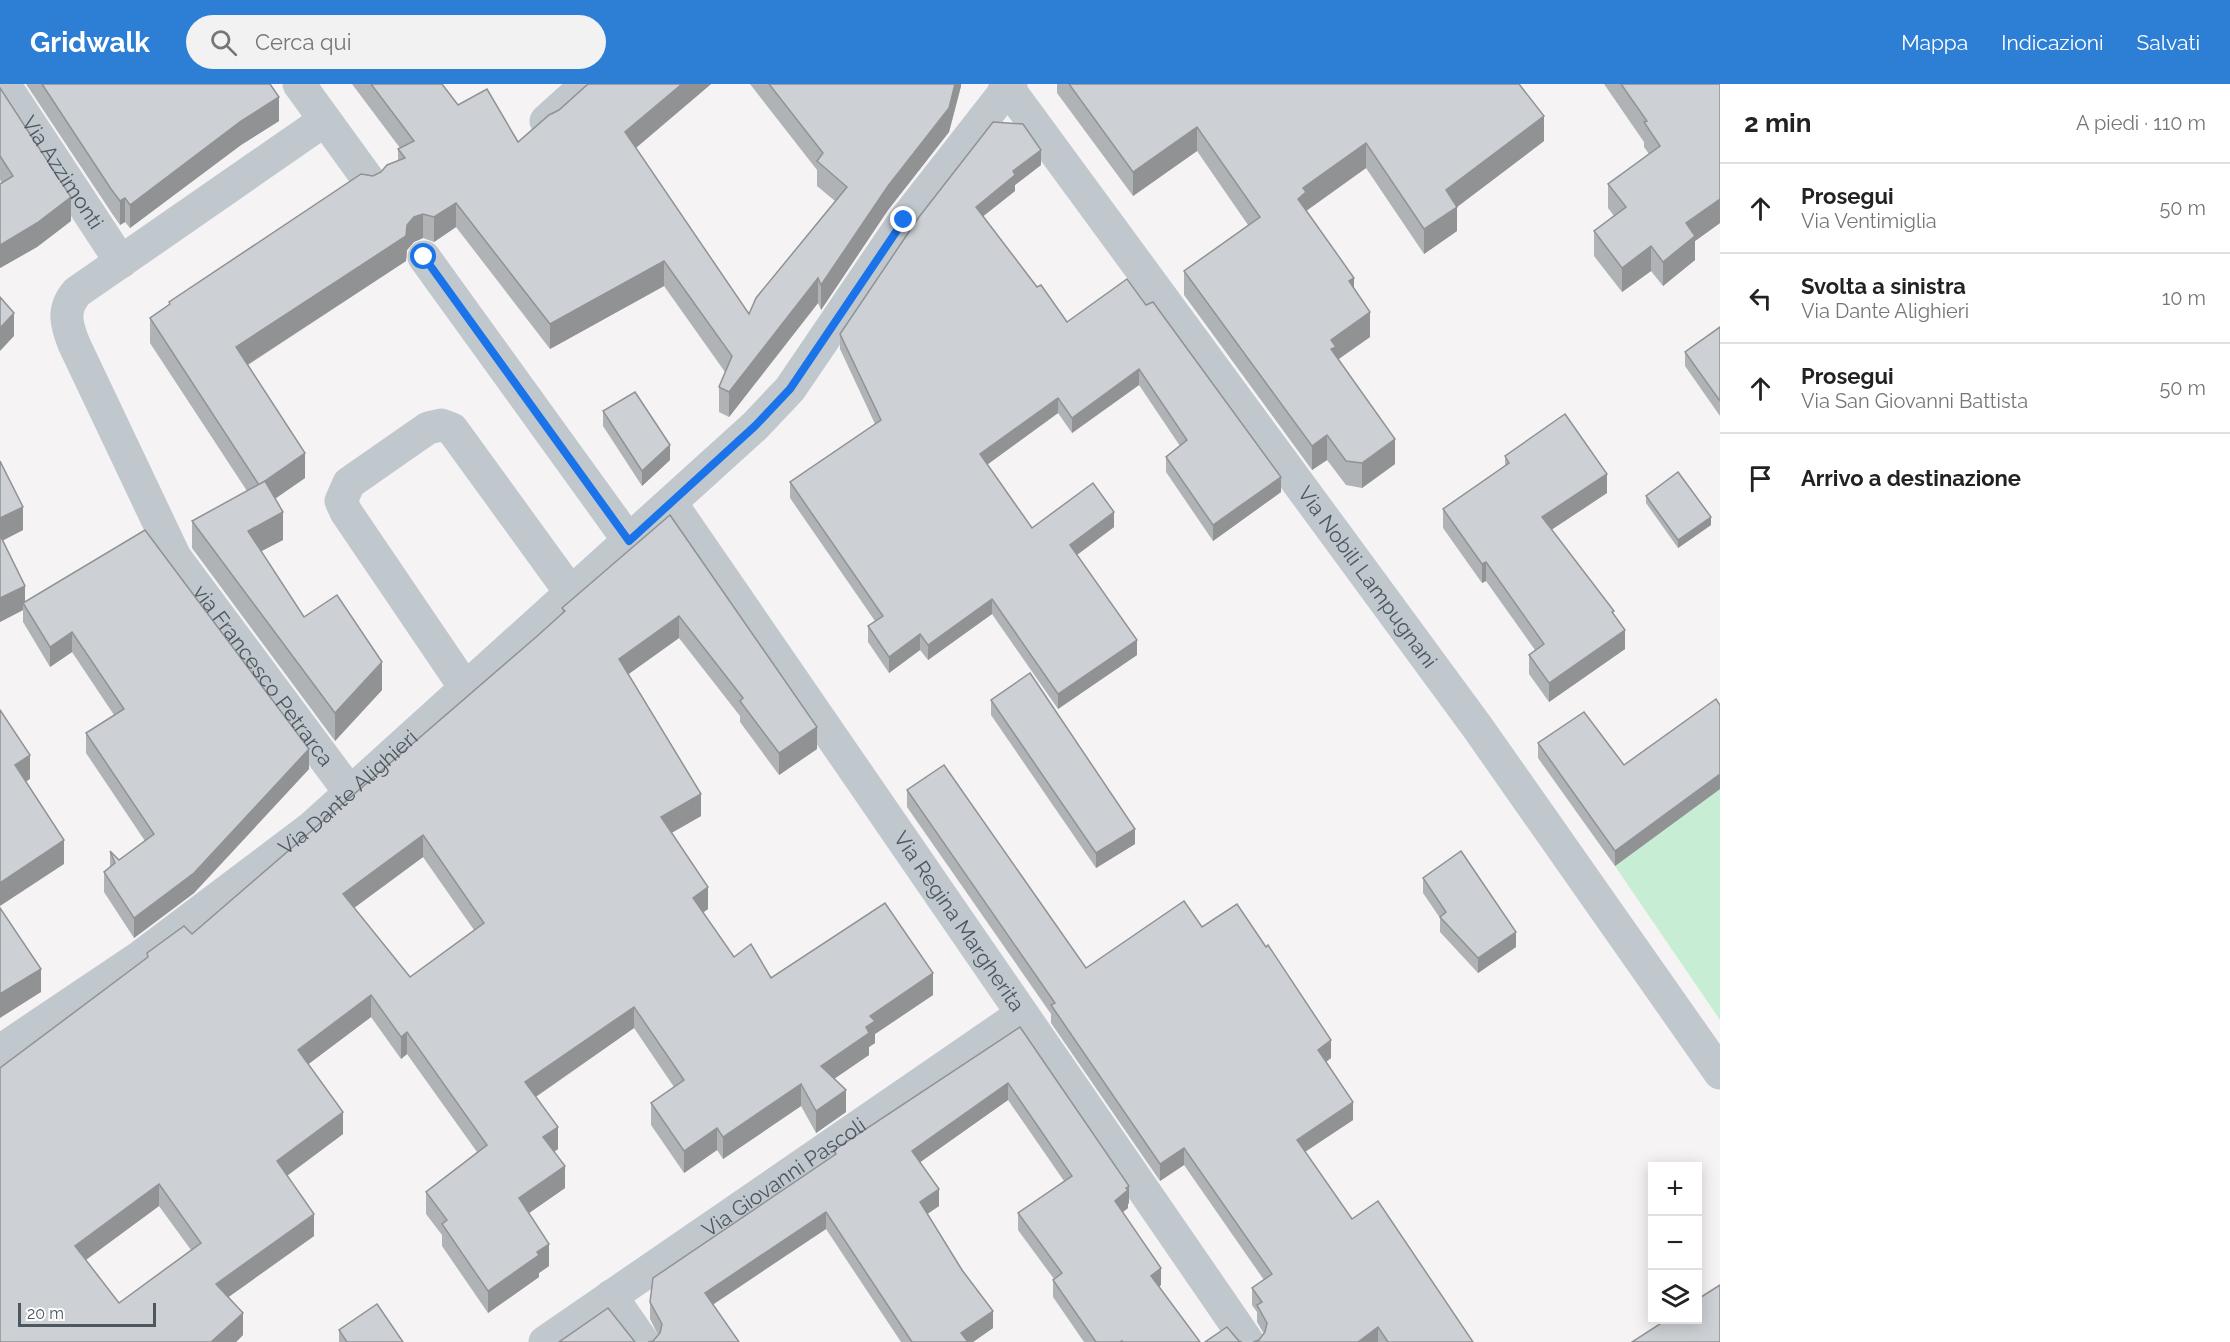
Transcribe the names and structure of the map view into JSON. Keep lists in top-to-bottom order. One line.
{"streets":{"street":["Via Azzimonti","Via Nobili Lampugnani","via Francesco Petrarca","Via Dante Alighieri","Via Regina Margherita","Via Giovanni Pascoli"]},"crossings":[["Via Azzimonti","via Francesco Petrarca"],["Via Nobili Lampugnani","Via Dante Alighieri"],["via Francesco Petrarca","Via Dante Alighieri"],["Via Dante Alighieri","Via Regina Margherita"],["Via Regina Margherita","Via Giovanni Pascoli"]],"scale_bar":"20 m","page":{"header":"Gridwalk","search":"Cerca qui","nav":["Mappa","Indicazioni","Salvati"],"heading":["2 min","A piedi · 110 m"],"list":[["Prosegui","Via Ventimiglia","50 m"],["Svolta a sinistra","Via Dante Alighieri","10 m"],["Prosegui","Via San Giovanni Battista","50 m"],"Arrivo a destinazione"],"map_buttons":["+","−"],"scale":"20 m"}}
